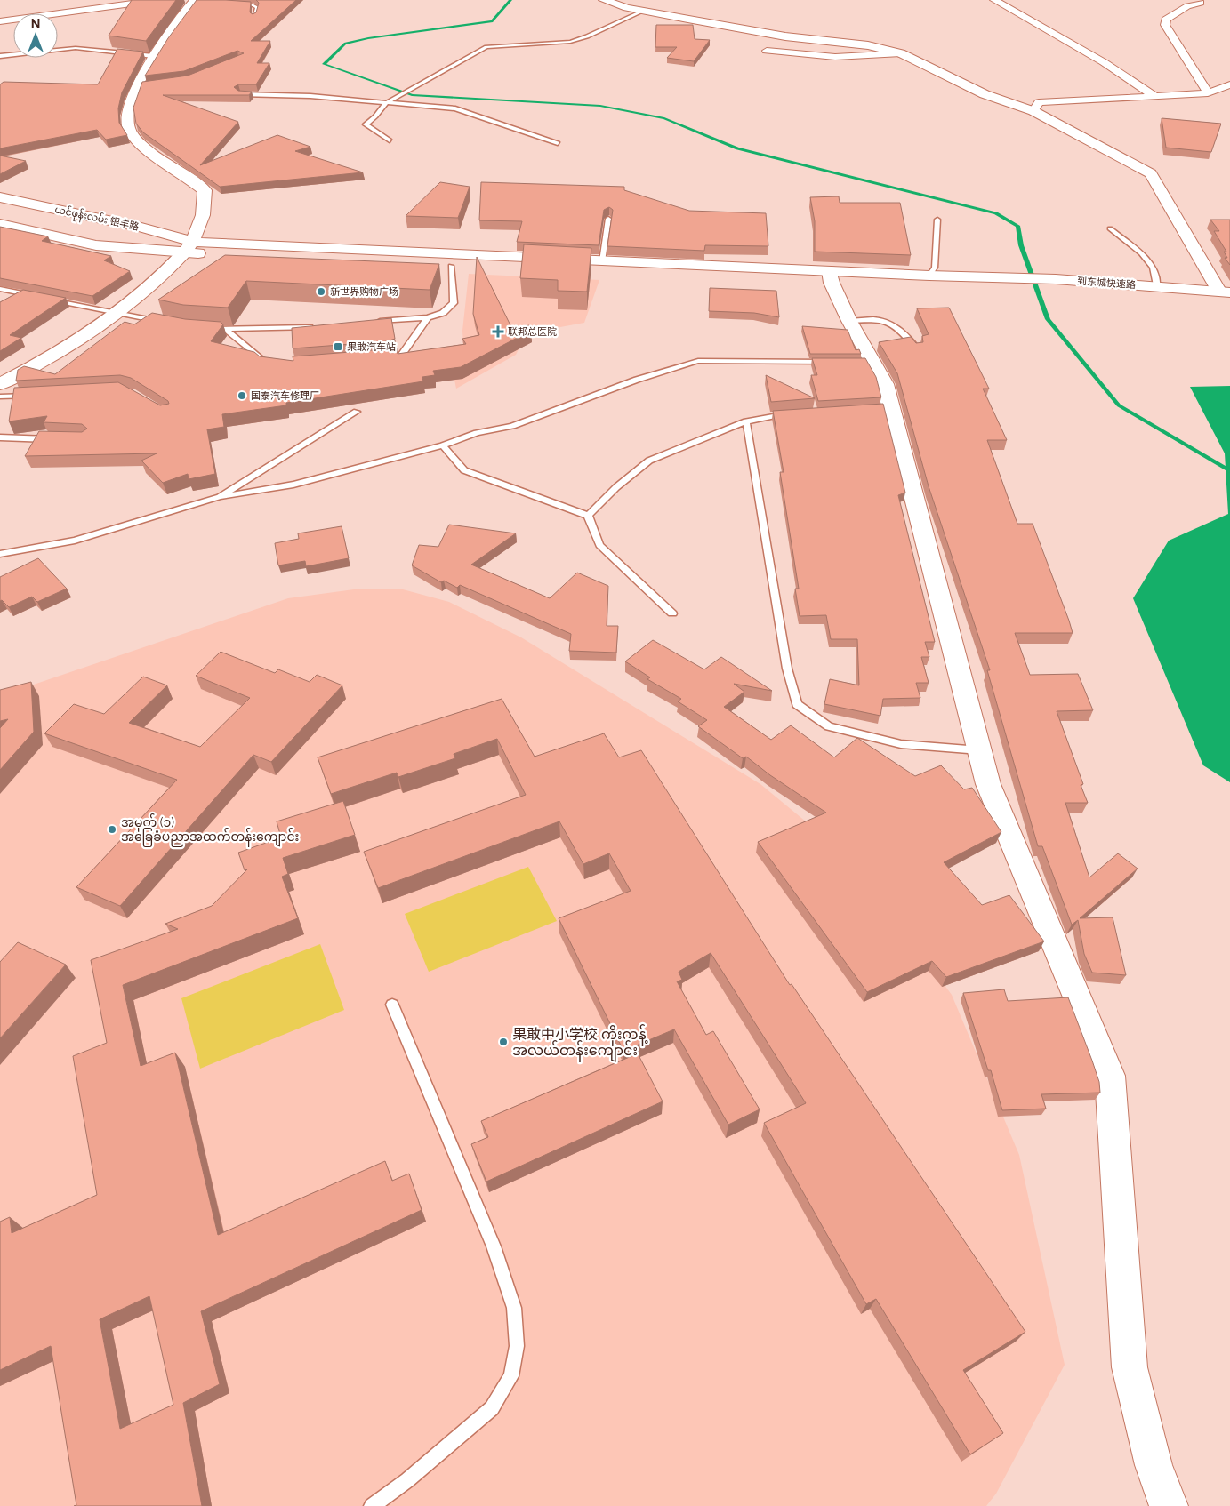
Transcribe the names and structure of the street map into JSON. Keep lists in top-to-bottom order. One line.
{"streets":{"main road":["ယင်ဖုန်းလမ်း 银丰路","到东城快速路"]},"places":{"other":["新世界购物广场","国泰汽车修理厂","အမှတ် (၁) အခြေခံပညာအထက်တန်းကျောင်း","果敢中小学校 ကိုးကန့် အလယ်တန်းကျောင်း"],"health":["联邦总医院"],"transit":["果敢汽车站"]},"north":"top"}
